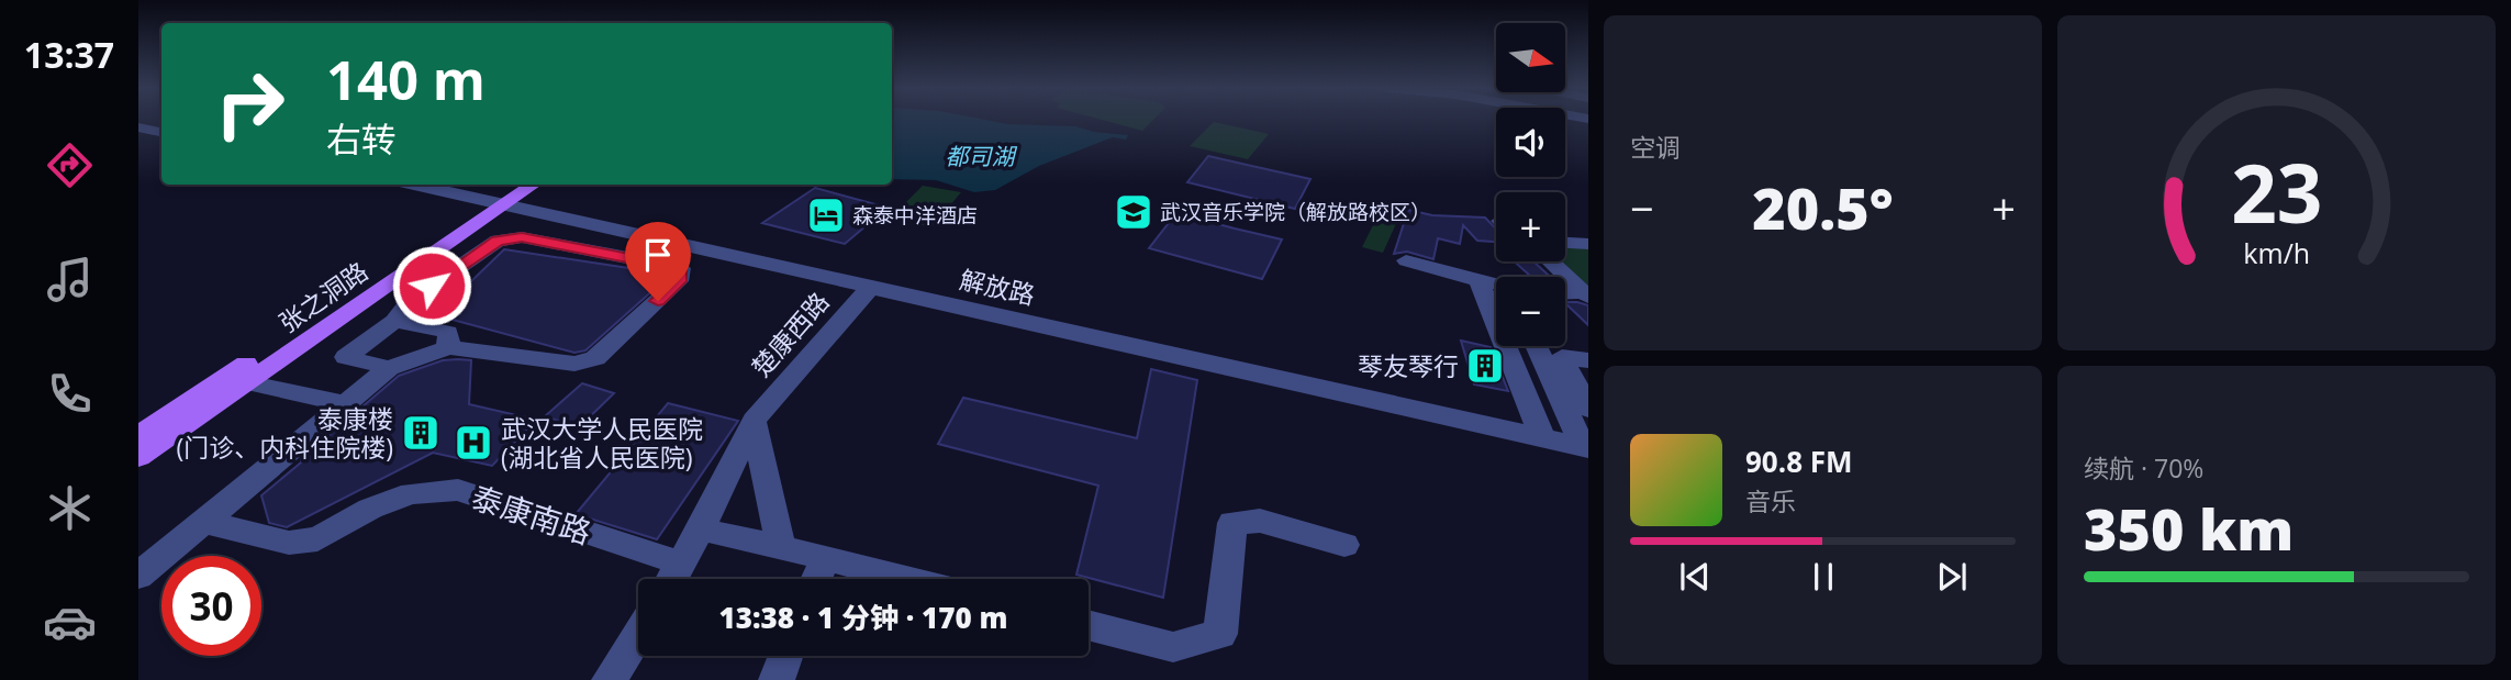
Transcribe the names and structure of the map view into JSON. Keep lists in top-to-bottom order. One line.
{"streets":{"main road":["张之洞路"],"street":["解放路","楚康西路","泰康南路"]},"crossings":[["解放路","张之洞路"],["解放路","楚康西路"],["楚康西路","泰康南路"]],"water":["都司湖"],"places":{"school or university":["武汉音乐学院（解放路校区）"],"hotel":["森泰中洋酒店"],"building":["琴友琴行","泰康楼 (门诊、内科住院楼)"],"hospital":["武汉大学人民医院 (湖北省人民医院)"]},"north":"right","page":{"tabs":"13:37","tile":["空调",["续航 · 70%","350 km"]],"map_buttons":["+","−"],"turn":["140 m","右转"],"heat":["−","20.5°","+"],"song":["90.8 FM","音乐"],"limit":"30","trip":"13:38 · 1 分钟 · 170 m","gauge":["23","km/h"]}}
